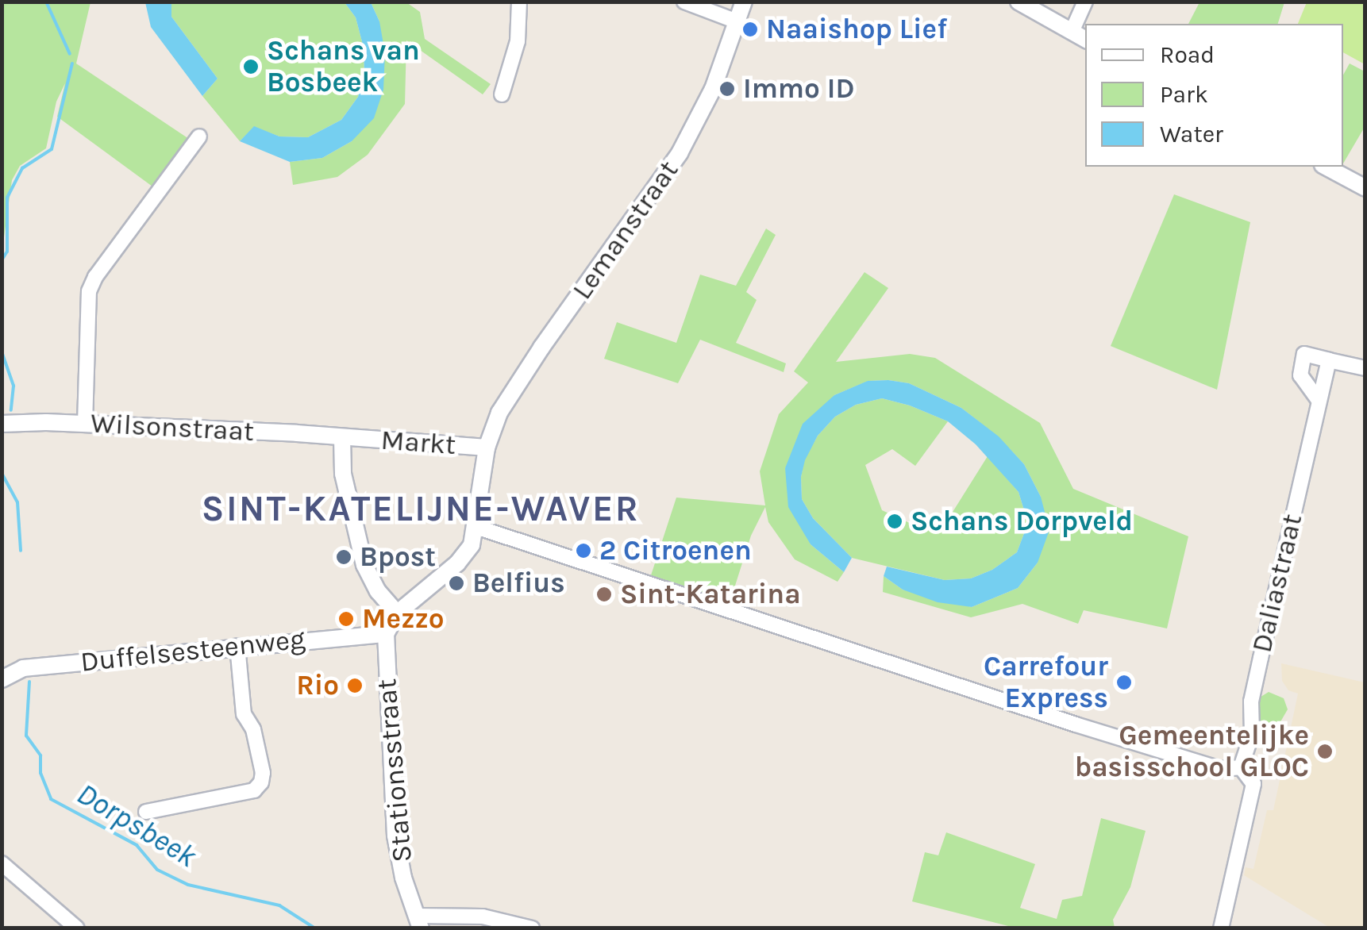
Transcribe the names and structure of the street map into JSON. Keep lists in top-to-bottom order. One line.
{"streets":{"street":["Lemanstraat","Wilsonstraat","Markt","Daliastraat","Duffelsesteenweg","Stationsstraat"]},"crossings":[["Lemanstraat","Markt"],["Wilsonstraat","Markt"],["Duffelsesteenweg","Stationsstraat"]],"districts":["SINT-KATELIJNE-WAVER"],"water":["Dorpsbeek"],"places":["Naaishop Lief","Schans van Bosbeek","Immo ID","Schans Dorpveld","2 Citroenen","Bpost","Belfius","Sint-Katarina","Mezzo","Carrefour Express","Rio","Gemeentelijke basisschool GLOC"],"legend":["Road","Park","Water"]}
